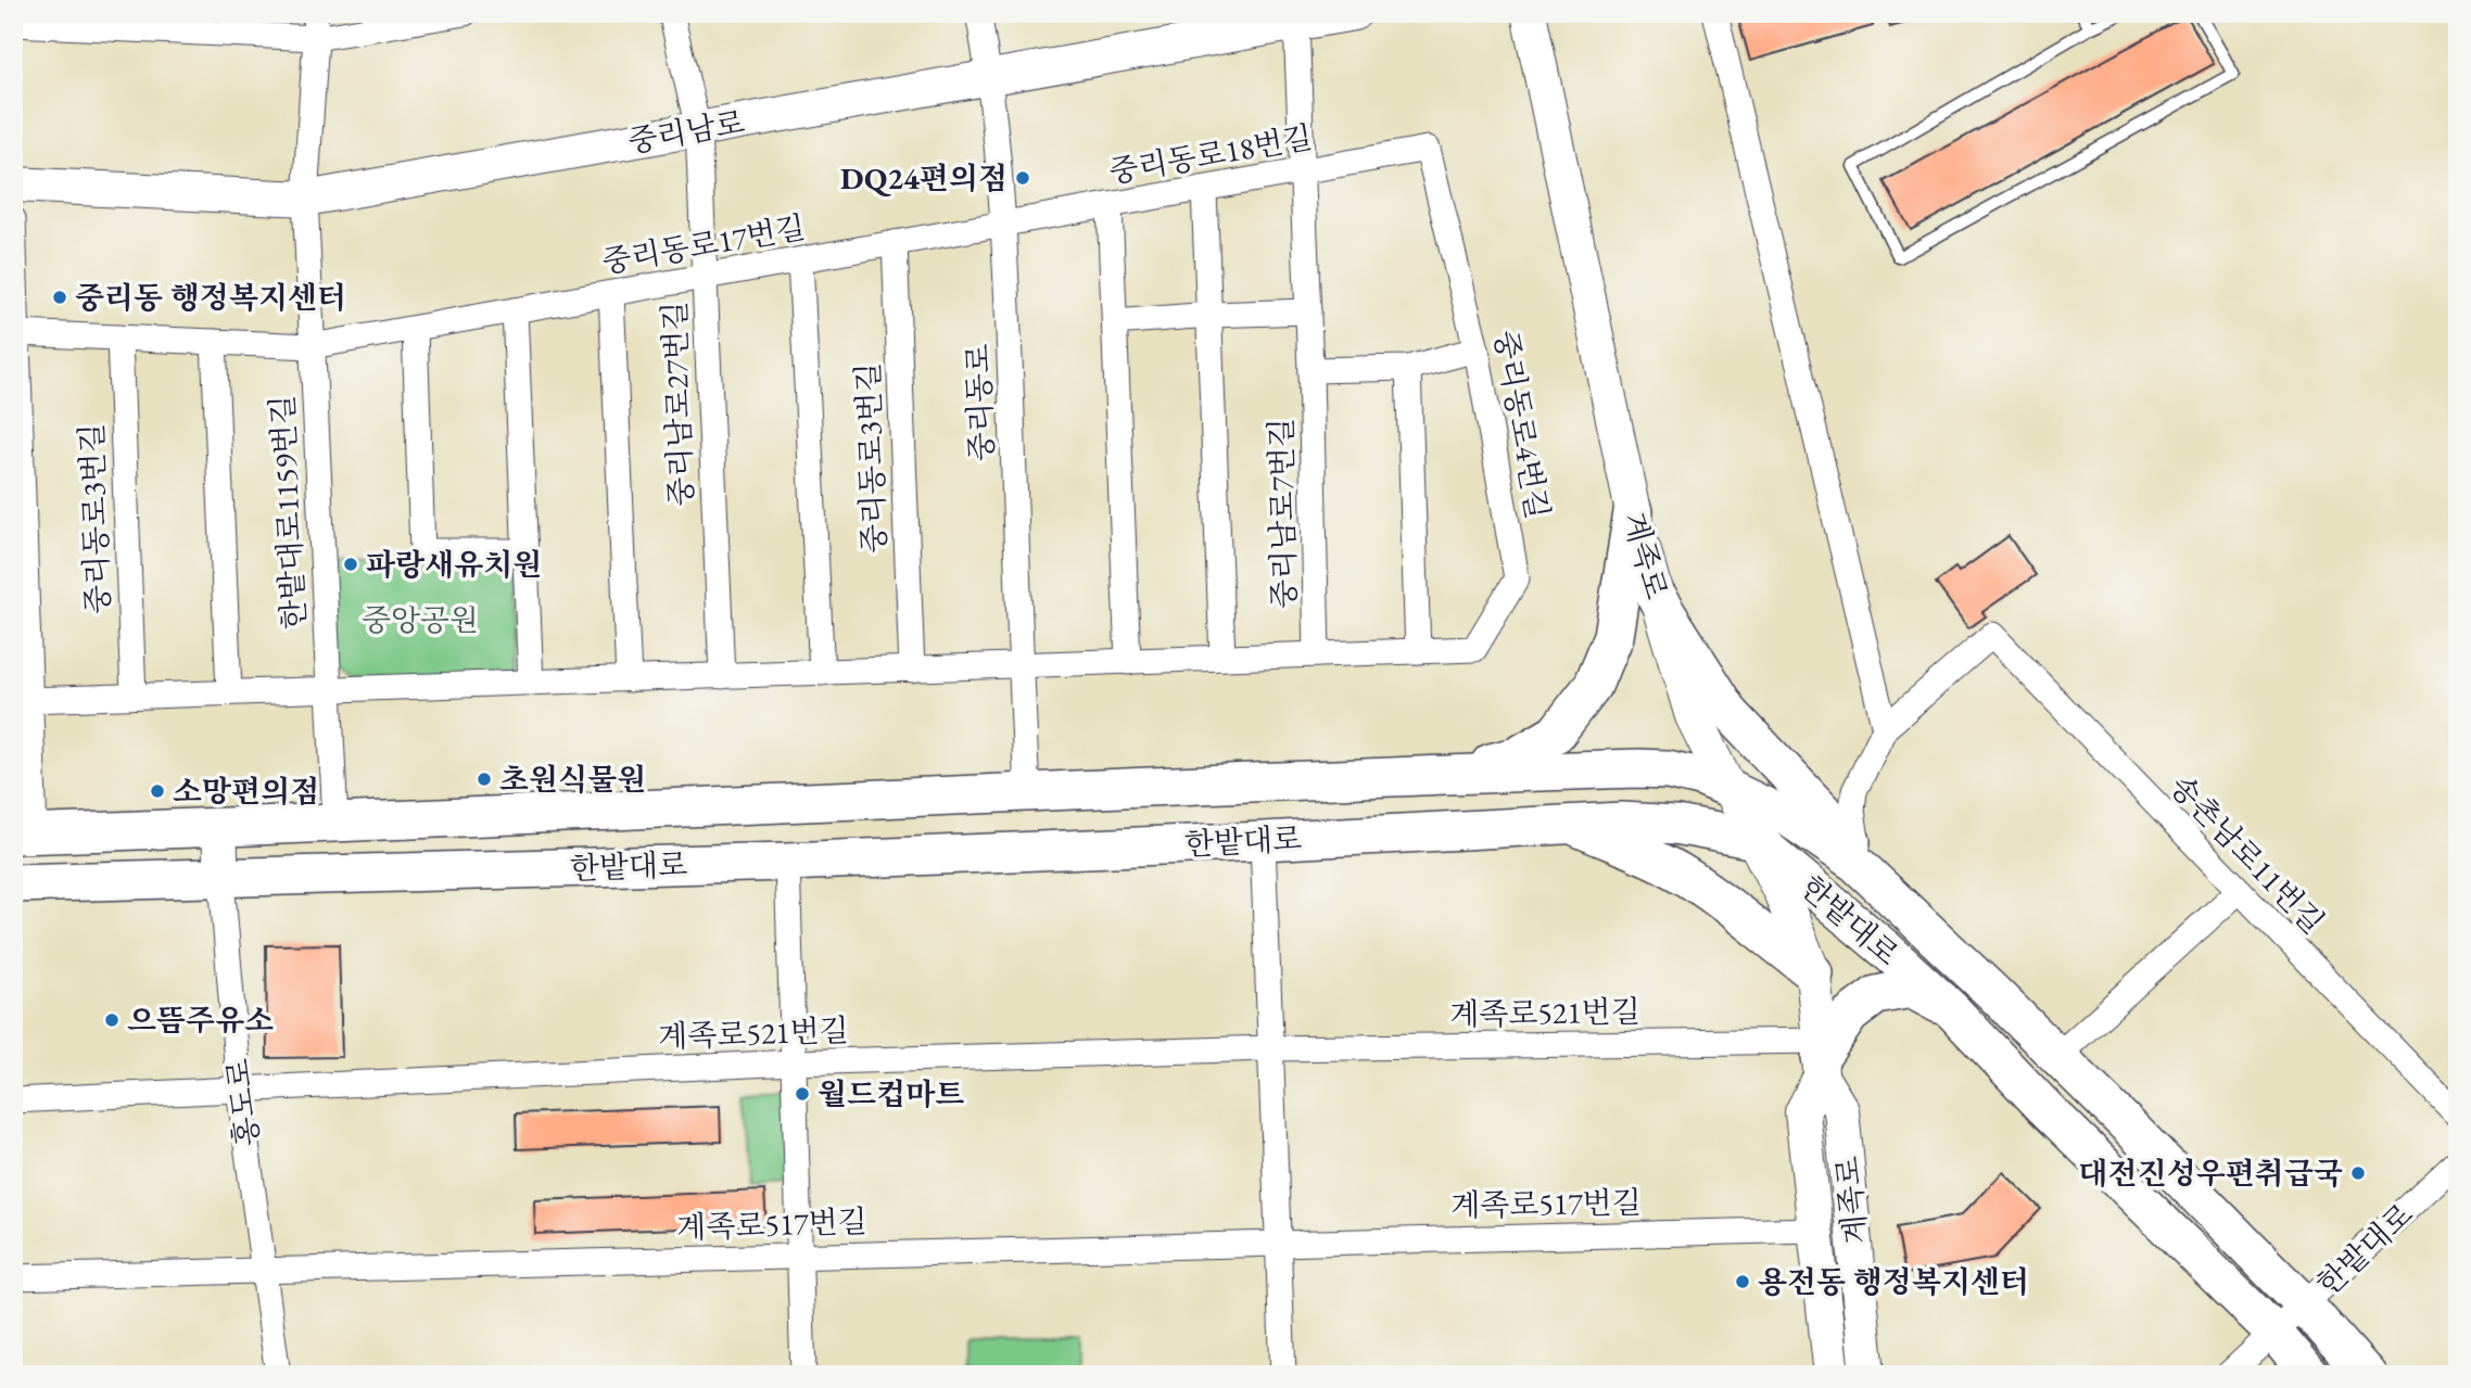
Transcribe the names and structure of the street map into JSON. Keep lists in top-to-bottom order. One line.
{"streets":{"main road":["중리남로","계족로","한밭대로","홍도로"],"street":["중리동로18번길","중리동로17번길","중리동로","중리남로27번길","중리동로4번길","중리동로3번길","한밭대로1159번길","중리남로7번길","송촌남로11번길","계족로521번길","계족로517번길"]},"crossings":[["중리남로","중리동로"],["중리남로","중리남로27번길"],["중리남로","한밭대로1159번길"],["중리남로","중리남로7번길"],["중리동로18번길","중리동로17번길"],["중리동로18번길","중리동로"],["중리동로18번길","중리동로4번길"],["중리동로18번길","중리남로7번길"],["중리동로17번길","중리동로"],["중리동로17번길","중리남로27번길"],["중리동로17번길","중리동로3번길"],["중리동로17번길","한밭대로1159번길"],["중리동로","중리동로4번길"],["중리동로","한밭대로"],["중리동로4번길","중리남로7번길"],["한밭대로1159번길","한밭대로"],["계족로","한밭대로"],["계족로","계족로521번길"],["계족로","계족로517번길"],["한밭대로","홍도로"],["계족로521번길","홍도로"],["홍도로","계족로517번길"]],"parks":["중앙공원"],"places":["DQ24편의점","중리동 행정복지센터","파랑새유치원","초원식물원","소망편의점","으뜸주유소","월드컵마트","대전진성우편취급국","용전동 행정복지센터"]}
